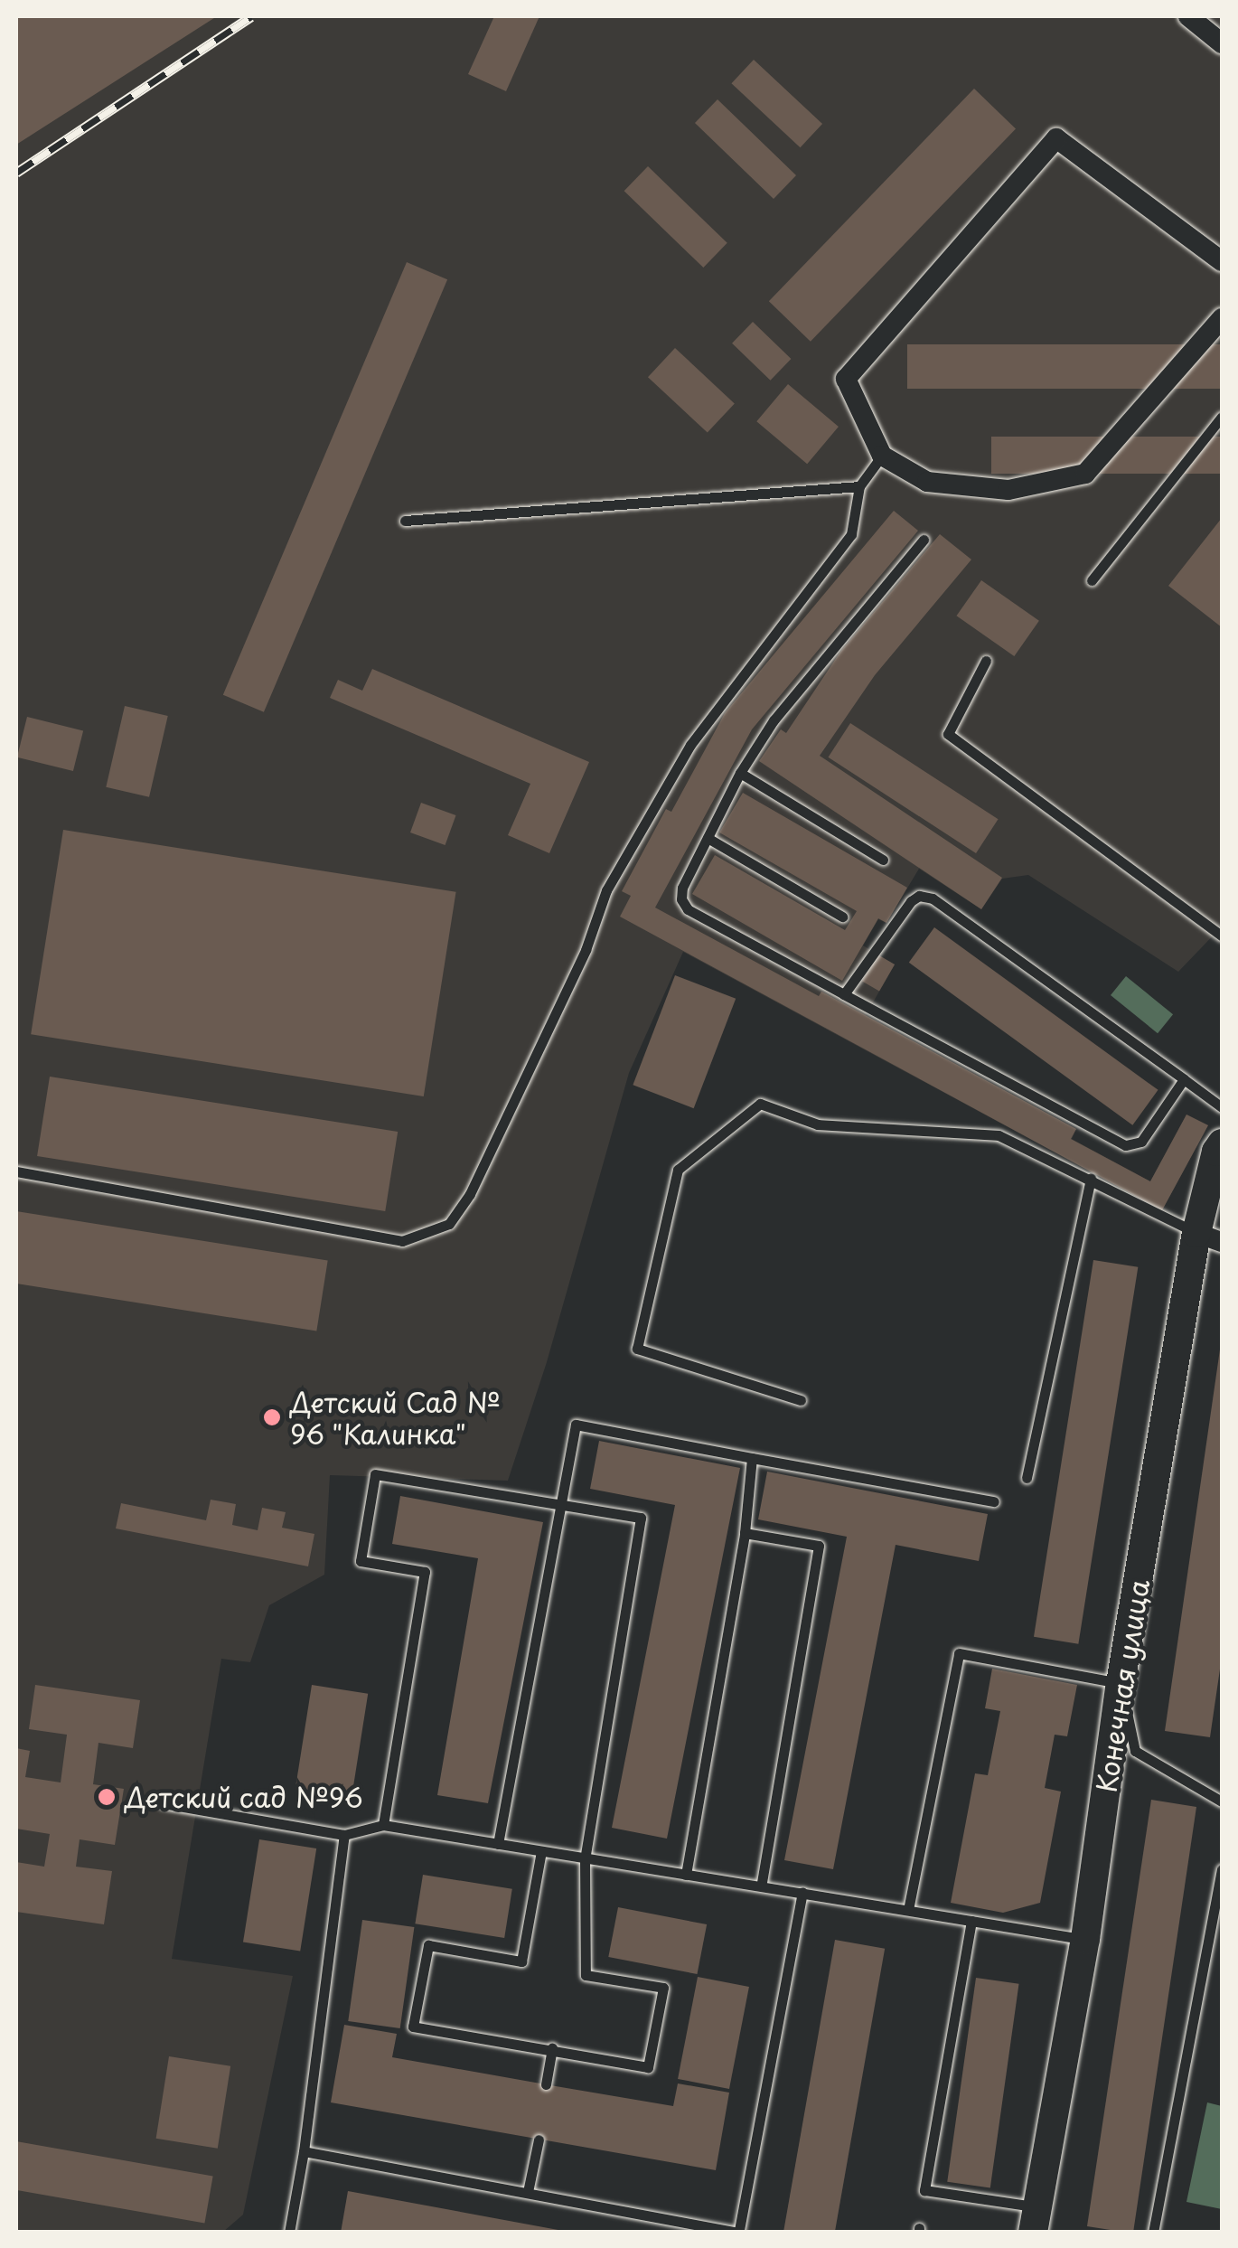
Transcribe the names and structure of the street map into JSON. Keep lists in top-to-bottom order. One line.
{"streets":{"street":["Конечная улица"]},"places":["Детский Сад № 96 \"Калинка\"","Детский сад №96"]}
